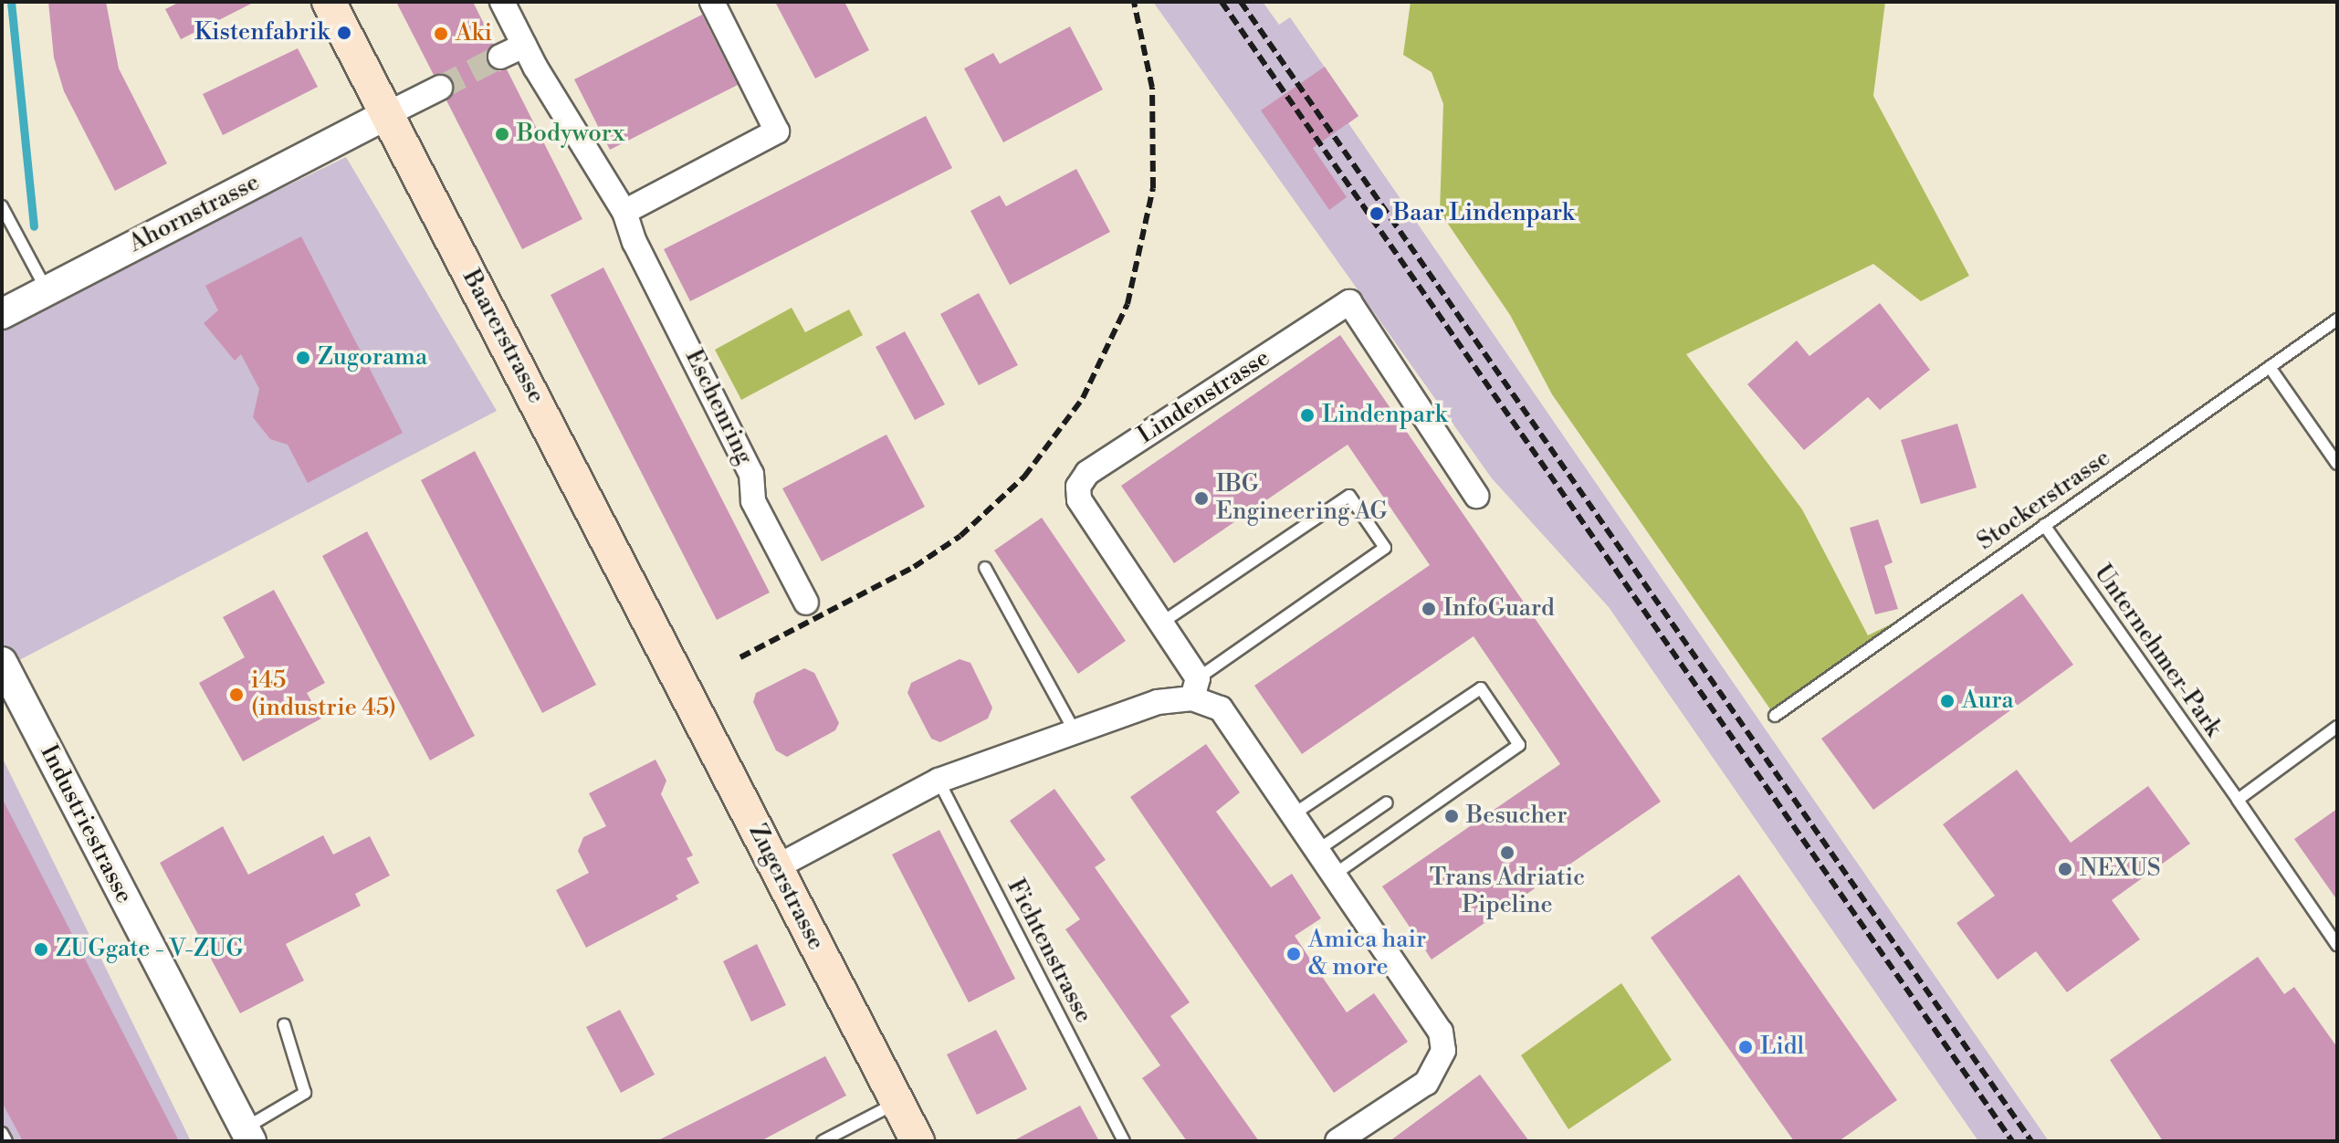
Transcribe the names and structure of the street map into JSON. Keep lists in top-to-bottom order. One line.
{"streets":{"main road":["Baarerstrasse","Zugerstrasse"],"street":["Ahornstrasse","Lindenstrasse","Eschenring","Industriestrasse"],"lane":["Stockerstrasse","Unternehmer-Park","Fichtenstrasse"]},"crossings":[["Ahornstrasse","Baarerstrasse"],["Baarerstrasse","Zugerstrasse"],["Stockerstrasse","Unternehmer-Park"]],"places":["Kistenfabrik","Aki","Bodyworx","Baar Lindenpark","Zugorama","Lindenpark","IBG Engineering AG","InfoGuard","i45 (industrie 45)","Aura","Besucher","Trans Adriatic Pipeline","NEXUS","ZUGgate - V-ZUG","Amica hair & more","Lidl"]}
